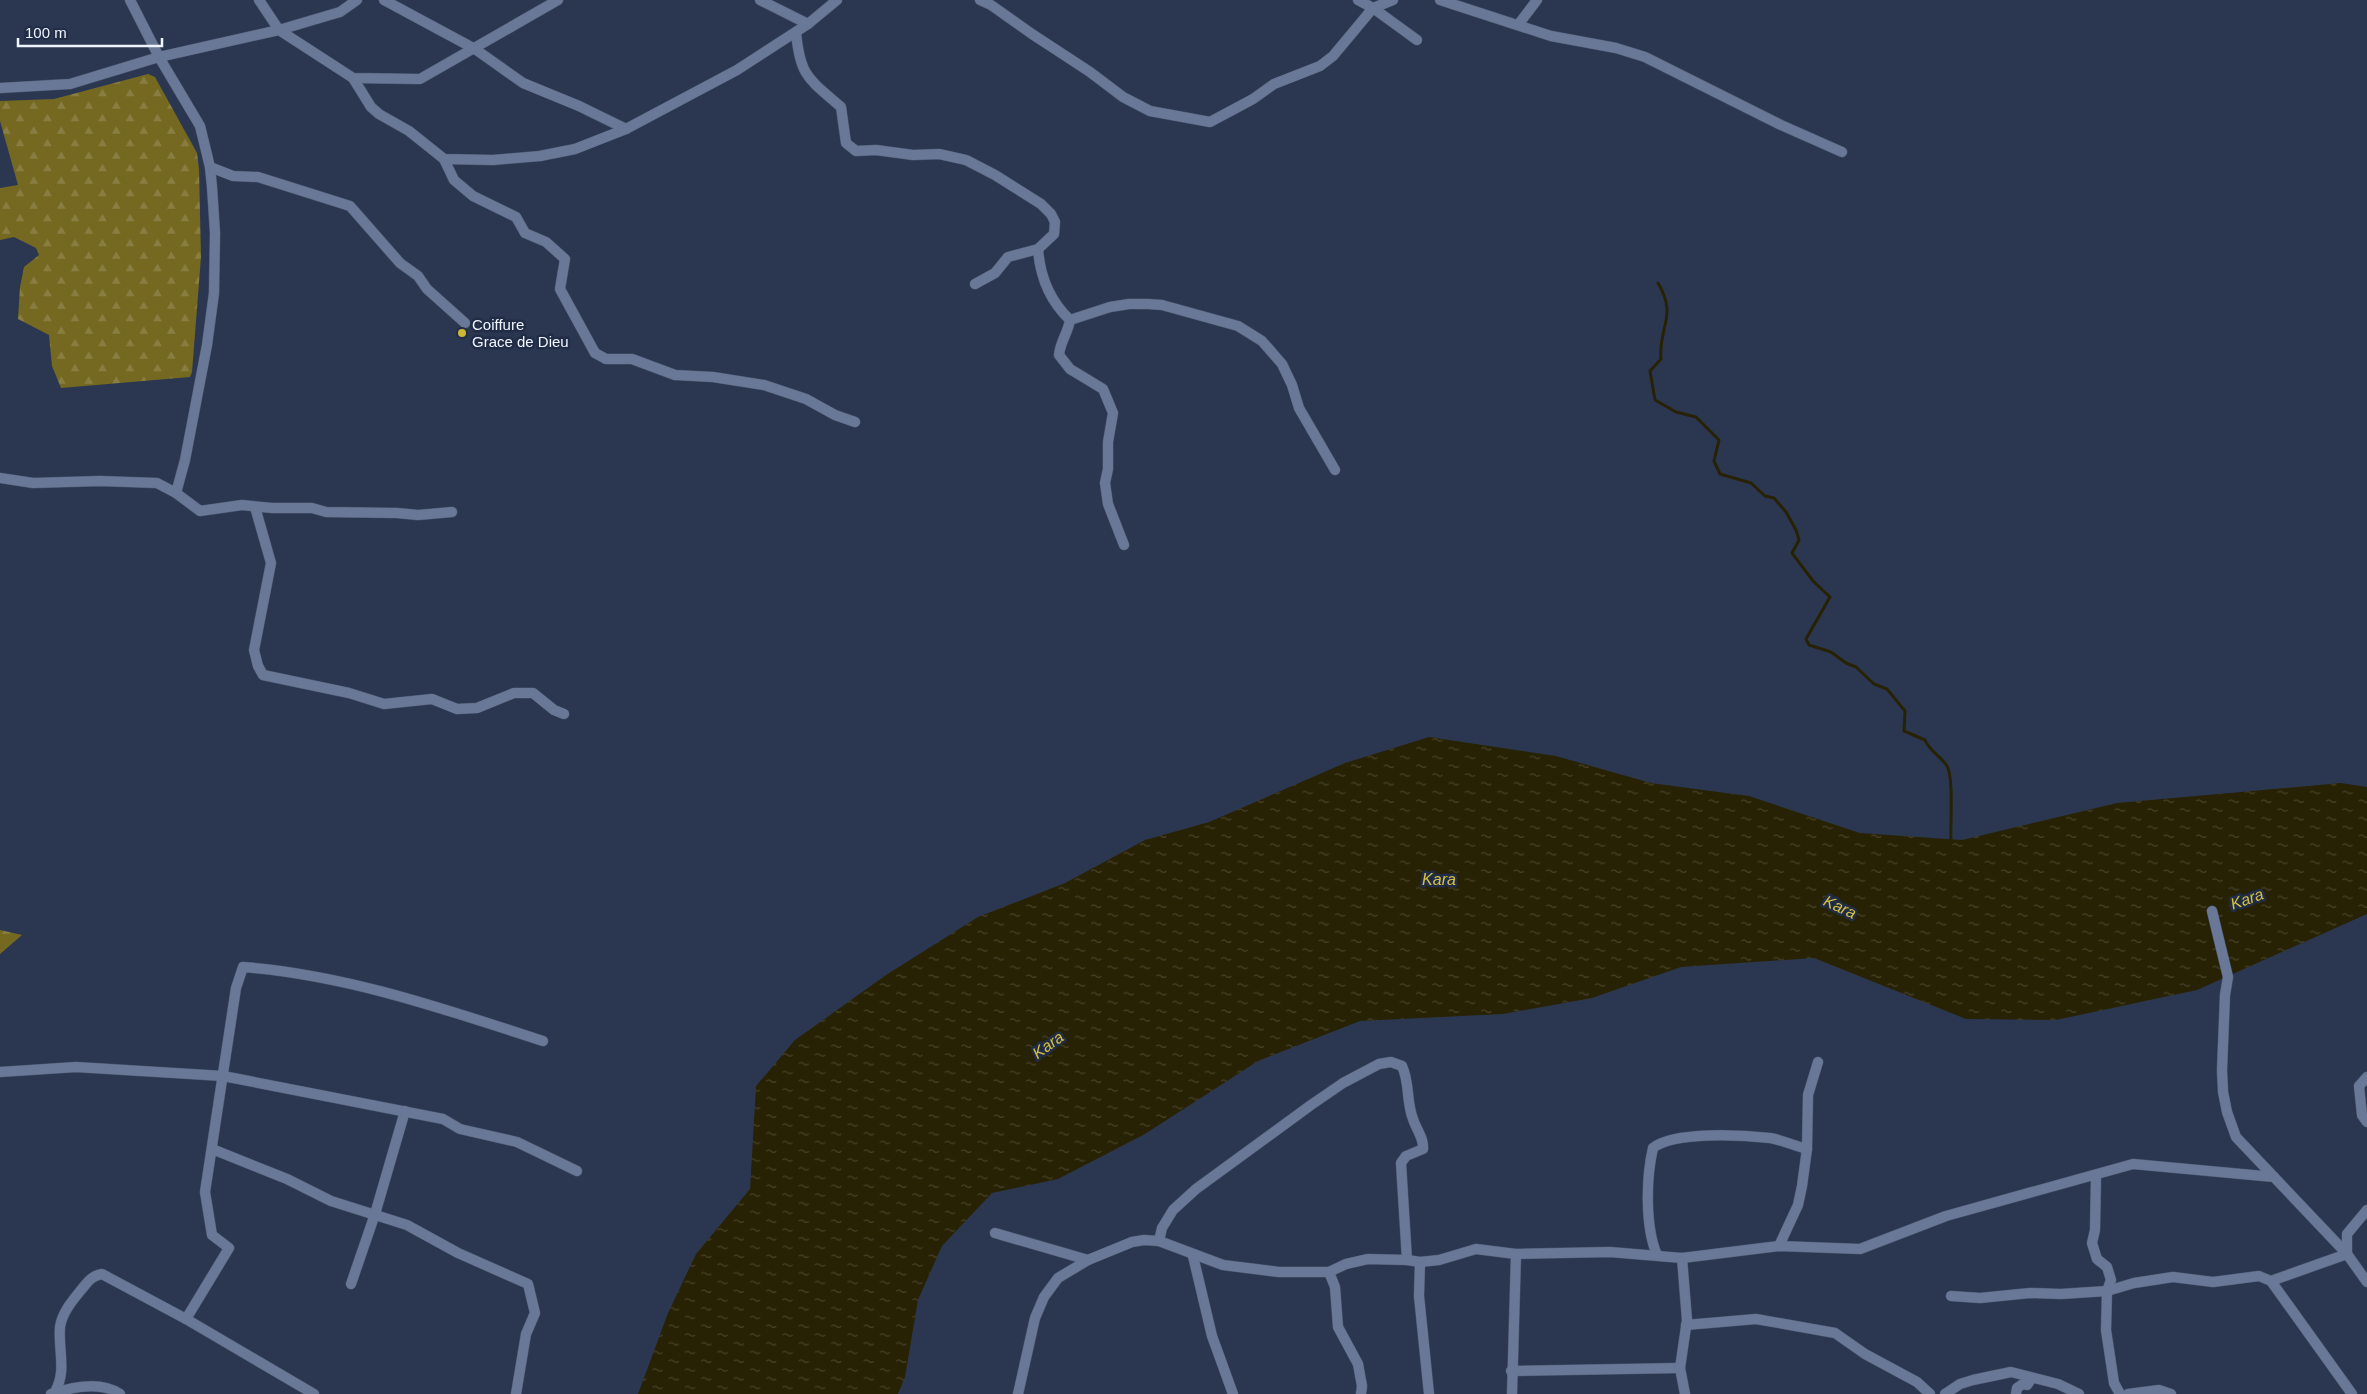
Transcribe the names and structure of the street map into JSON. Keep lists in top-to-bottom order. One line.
{"water":["Kara"],"places":["Coiffure Grace de Dieu"],"scale_bar":"100 m"}
